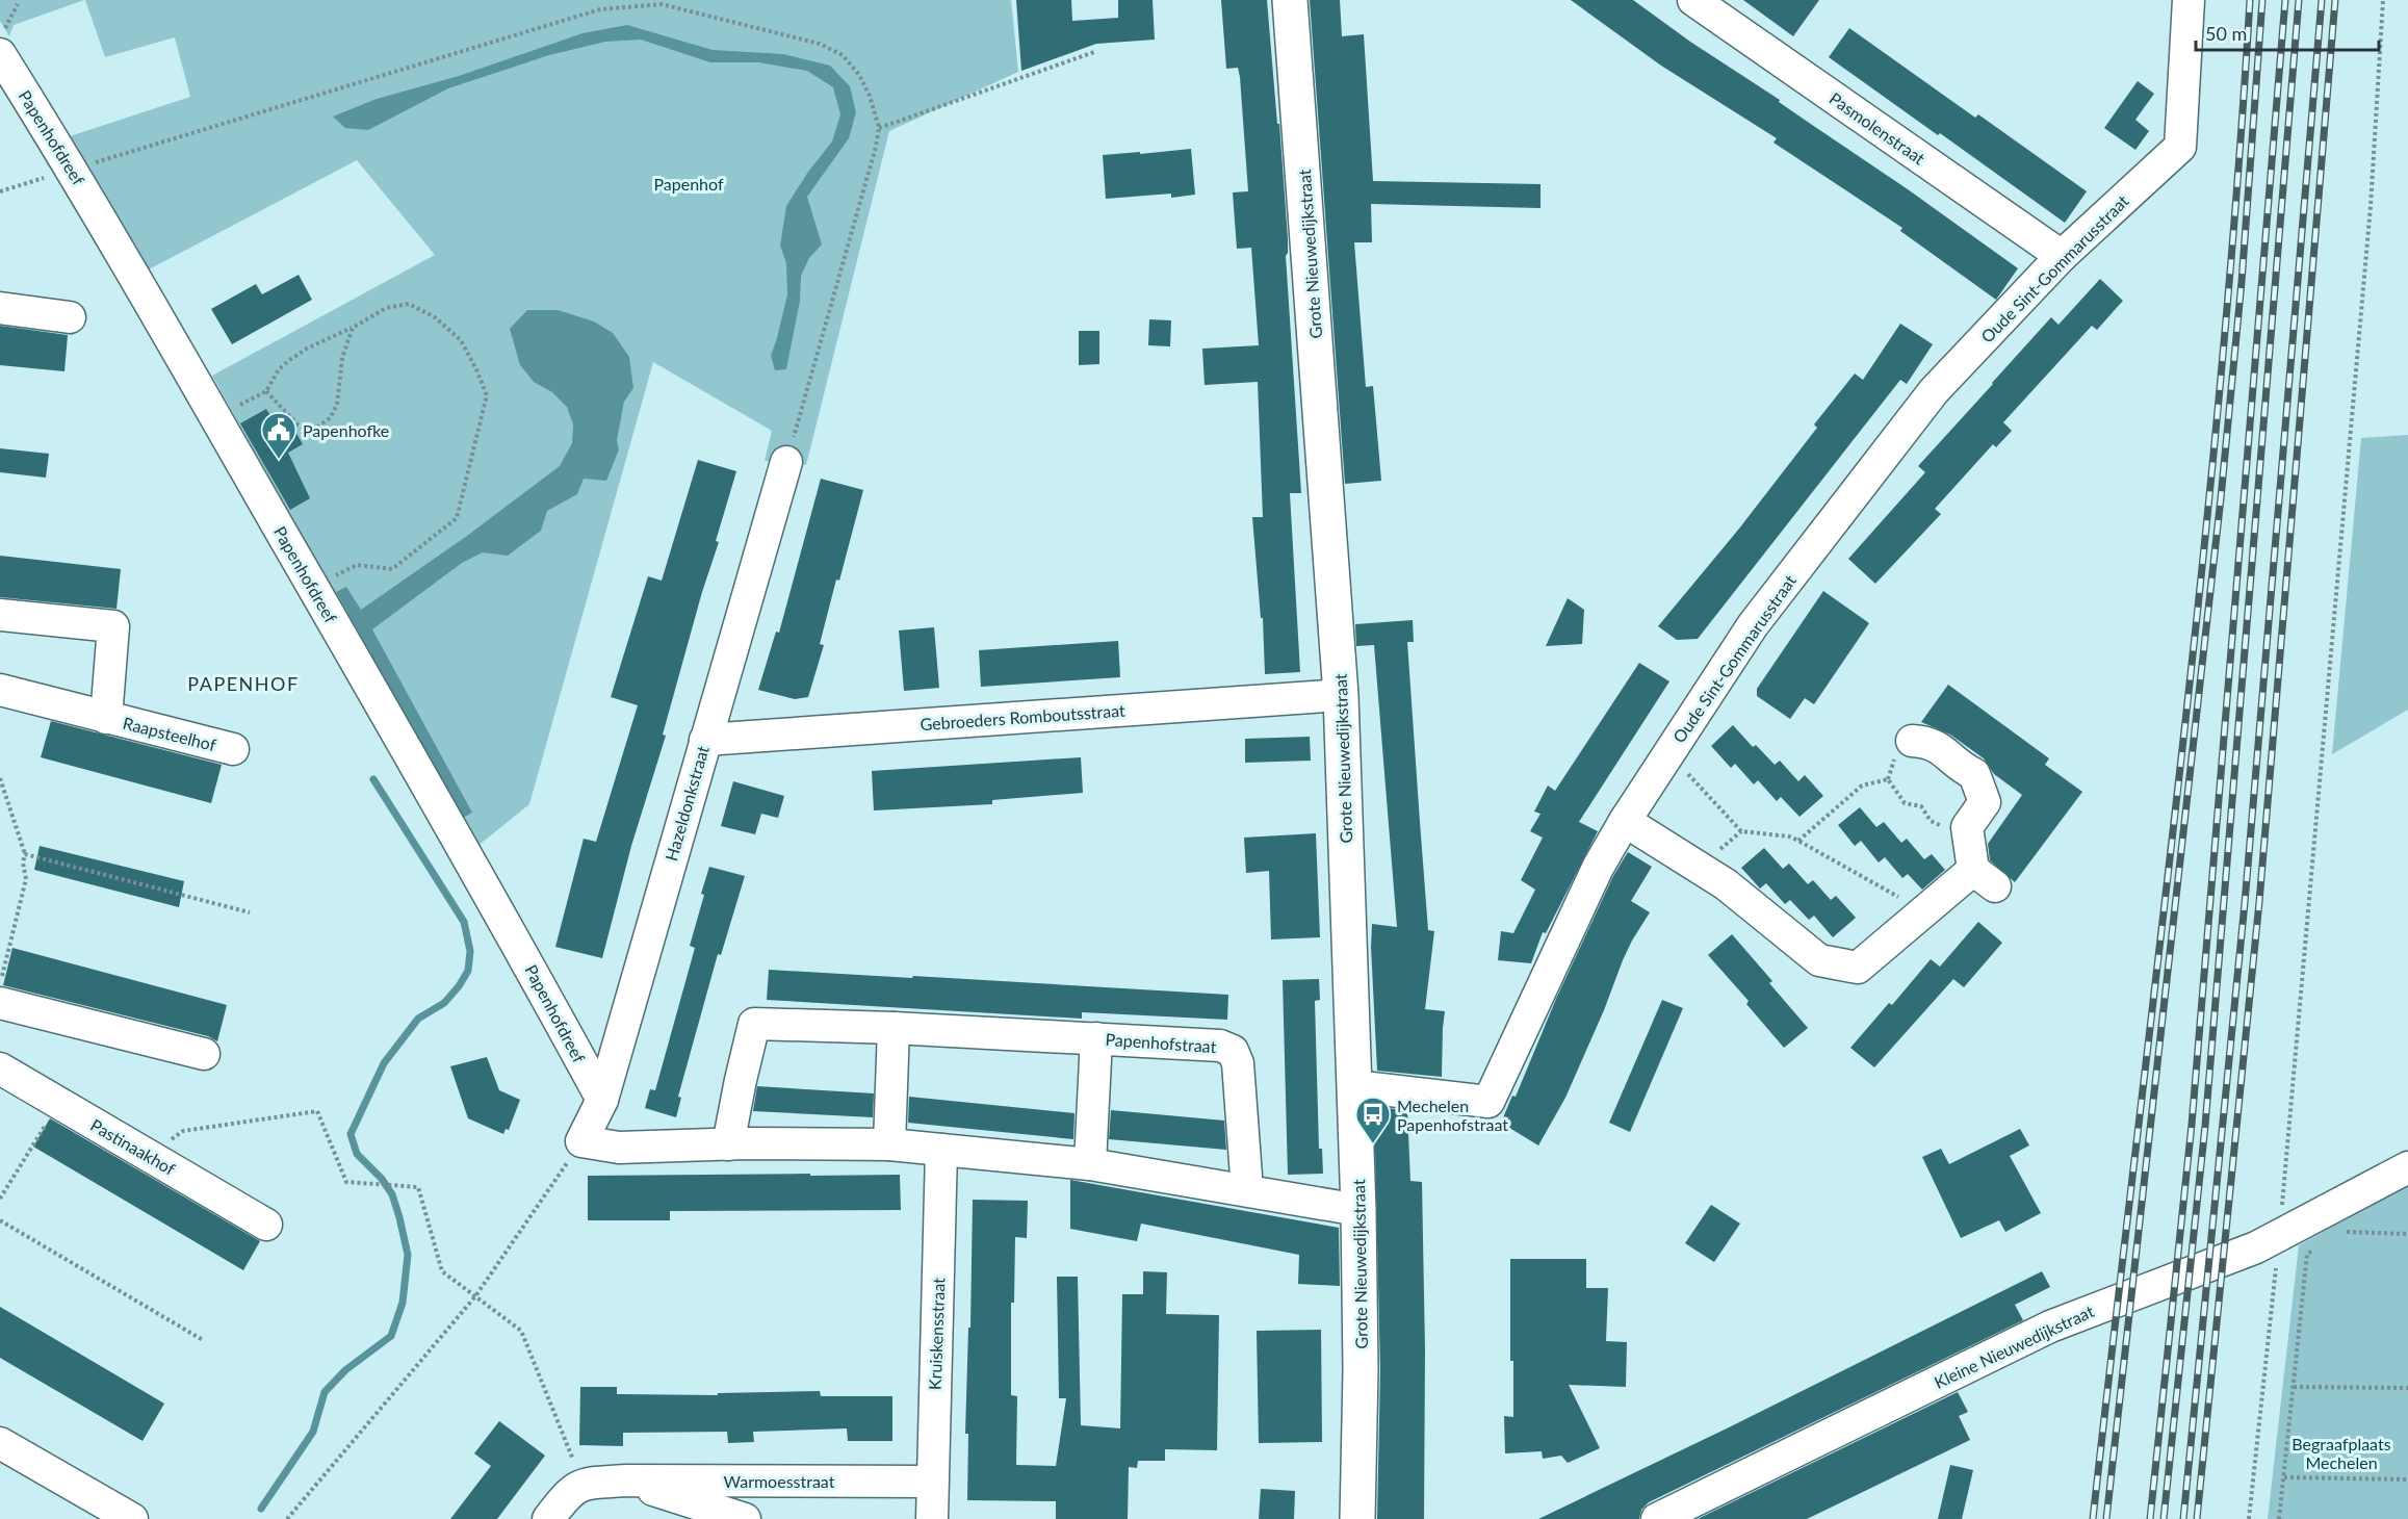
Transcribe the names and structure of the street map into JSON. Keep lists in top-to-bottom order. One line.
{"streets":{"main road":["Grote Nieuwedijkstraat"],"street":["Pasmolenstraat","Papenhofdreef","Oude Sint-Gommarusstraat","Gebroeders Romboutsstraat","Raapsteelhof","Hazeldonkstraat","Papenhofstraat","Pastinaakhof","Kruiskensstraat","Kleine Nieuwedijkstraat","Warmoesstraat"]},"crossings":[["Pasmolenstraat","Oude Sint-Gommarusstraat"],["Papenhofdreef","Hazeldonkstraat"],["Grote Nieuwedijkstraat","Oude Sint-Gommarusstraat"],["Grote Nieuwedijkstraat","Gebroeders Romboutsstraat"],["Gebroeders Romboutsstraat","Hazeldonkstraat"],["Kruiskensstraat","Warmoesstraat"]],"districts":["PAPENHOF"],"parks":["Papenhof","Begraafplaats Mechelen"],"places":{"public building":["Papenhofke"],"bus stop":["Mechelen Papenhofstraat"]},"scale_bar":"50 m"}
